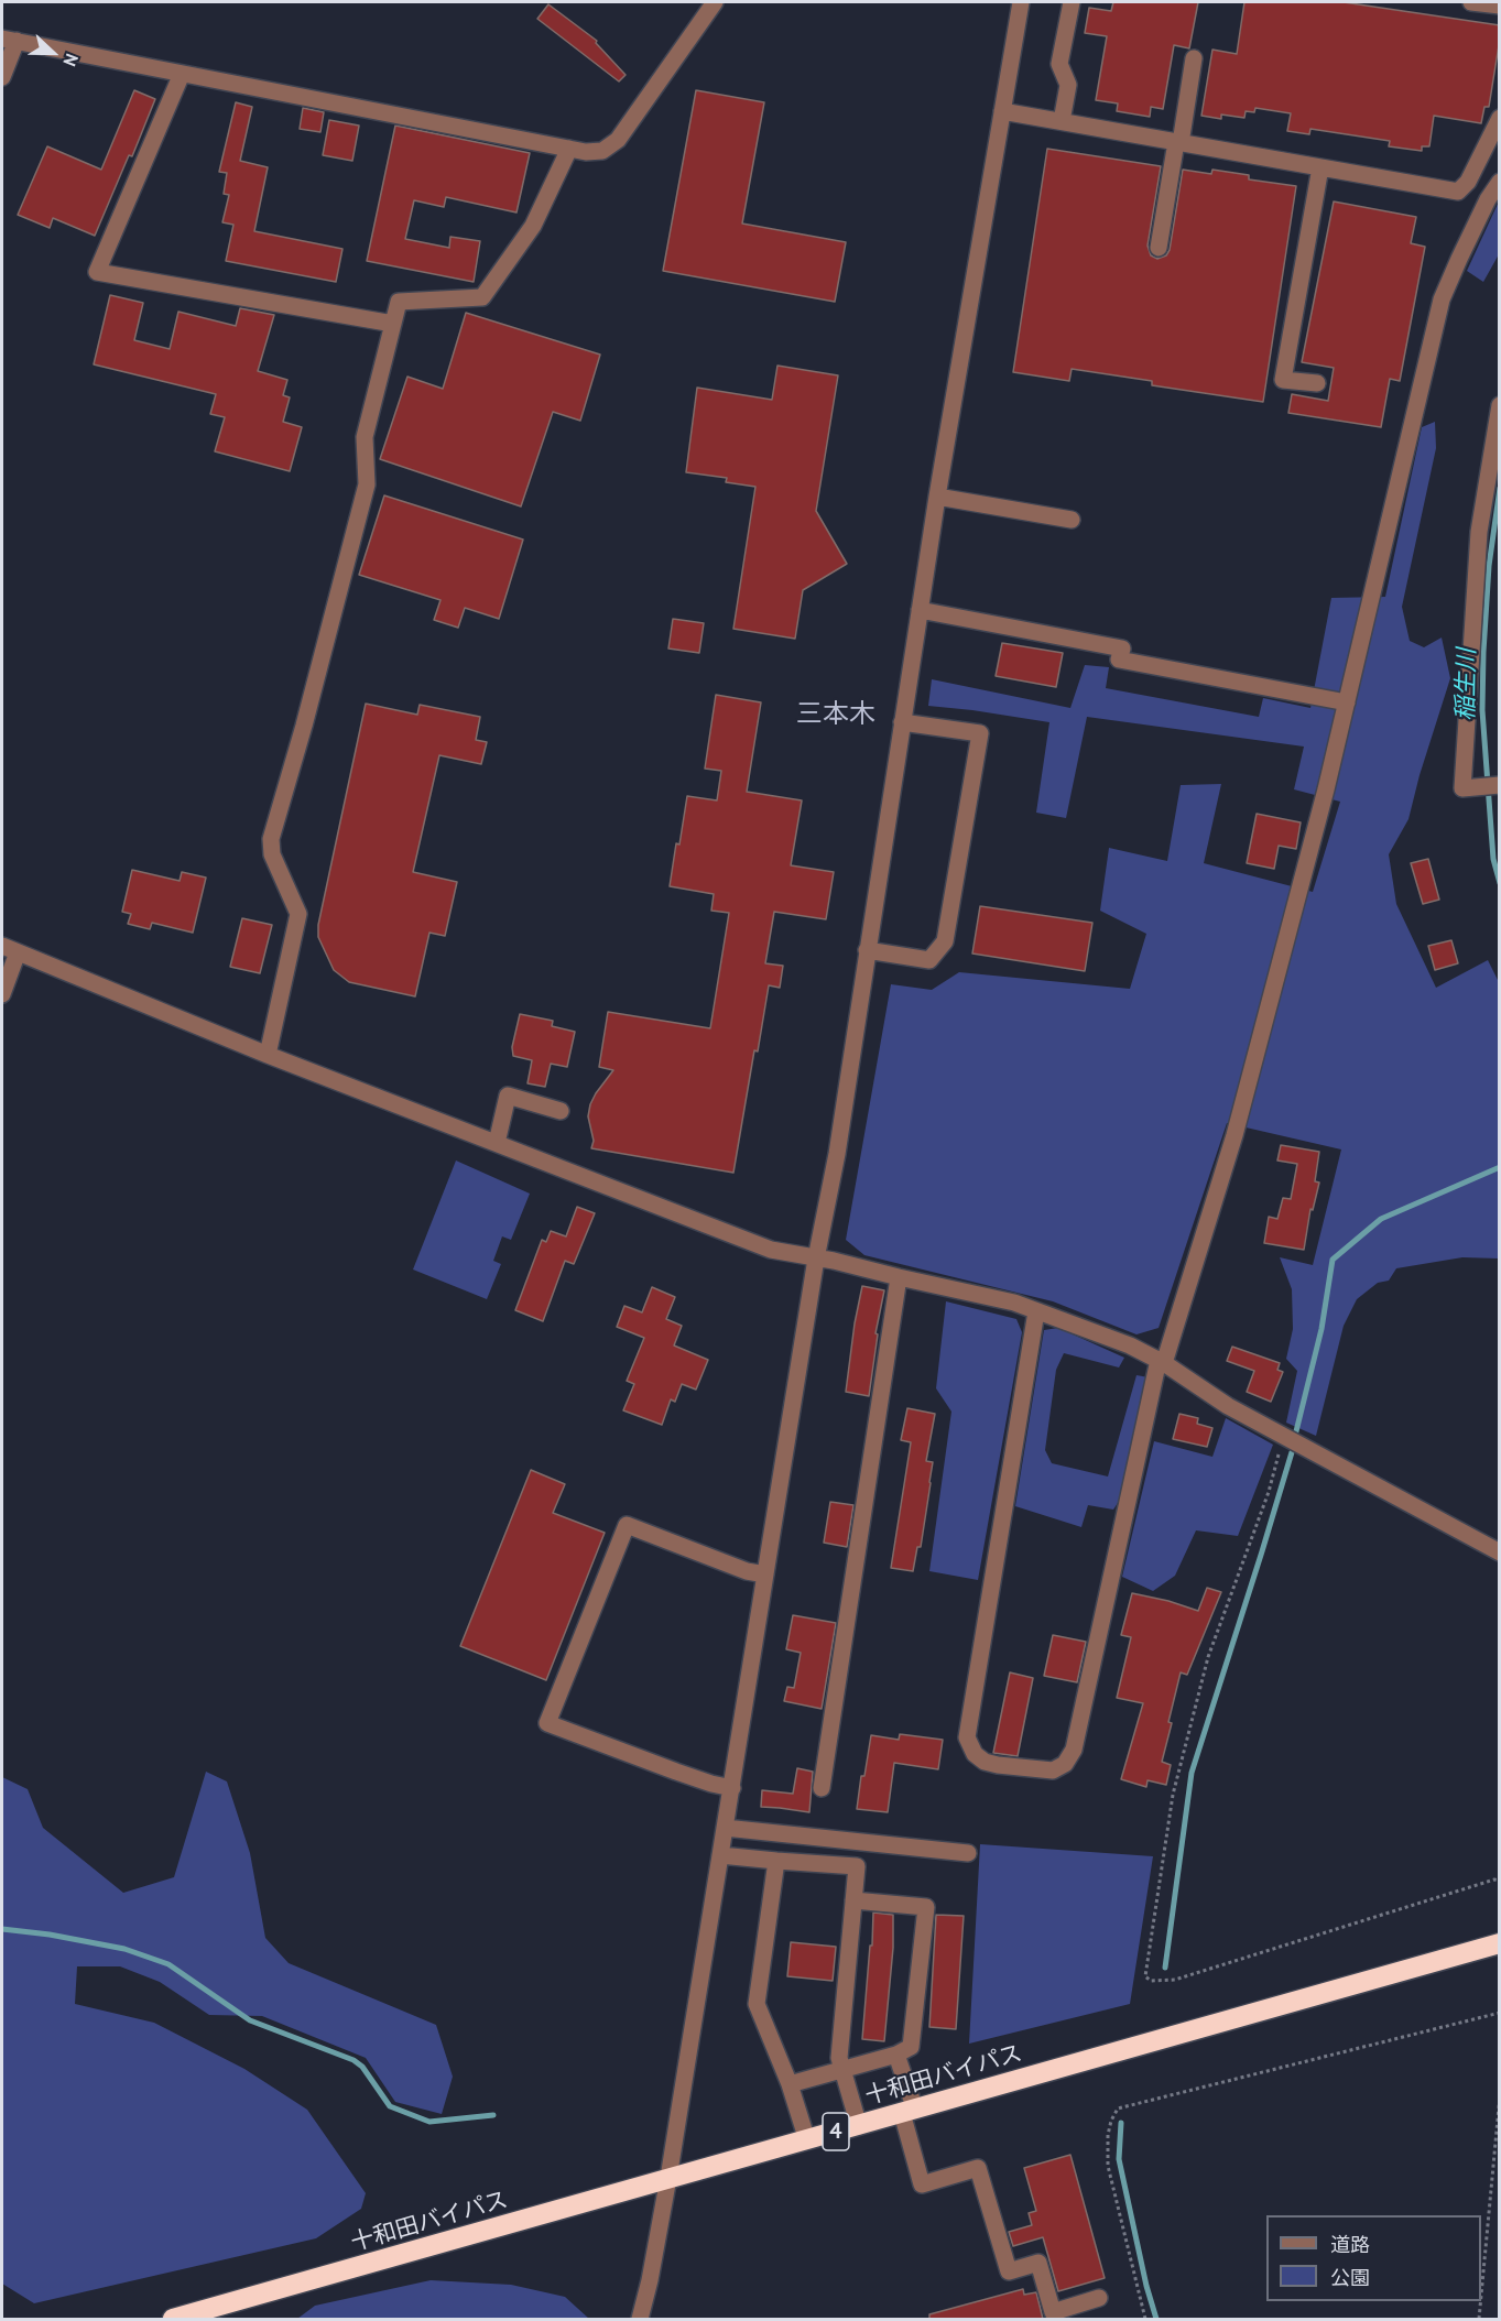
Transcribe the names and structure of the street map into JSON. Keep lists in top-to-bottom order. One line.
{"streets":{"highway":["十和田バイパス","4"]},"districts":["三本木"],"water":["稲生川"],"legend":["道路","公園"],"north":"right"}
